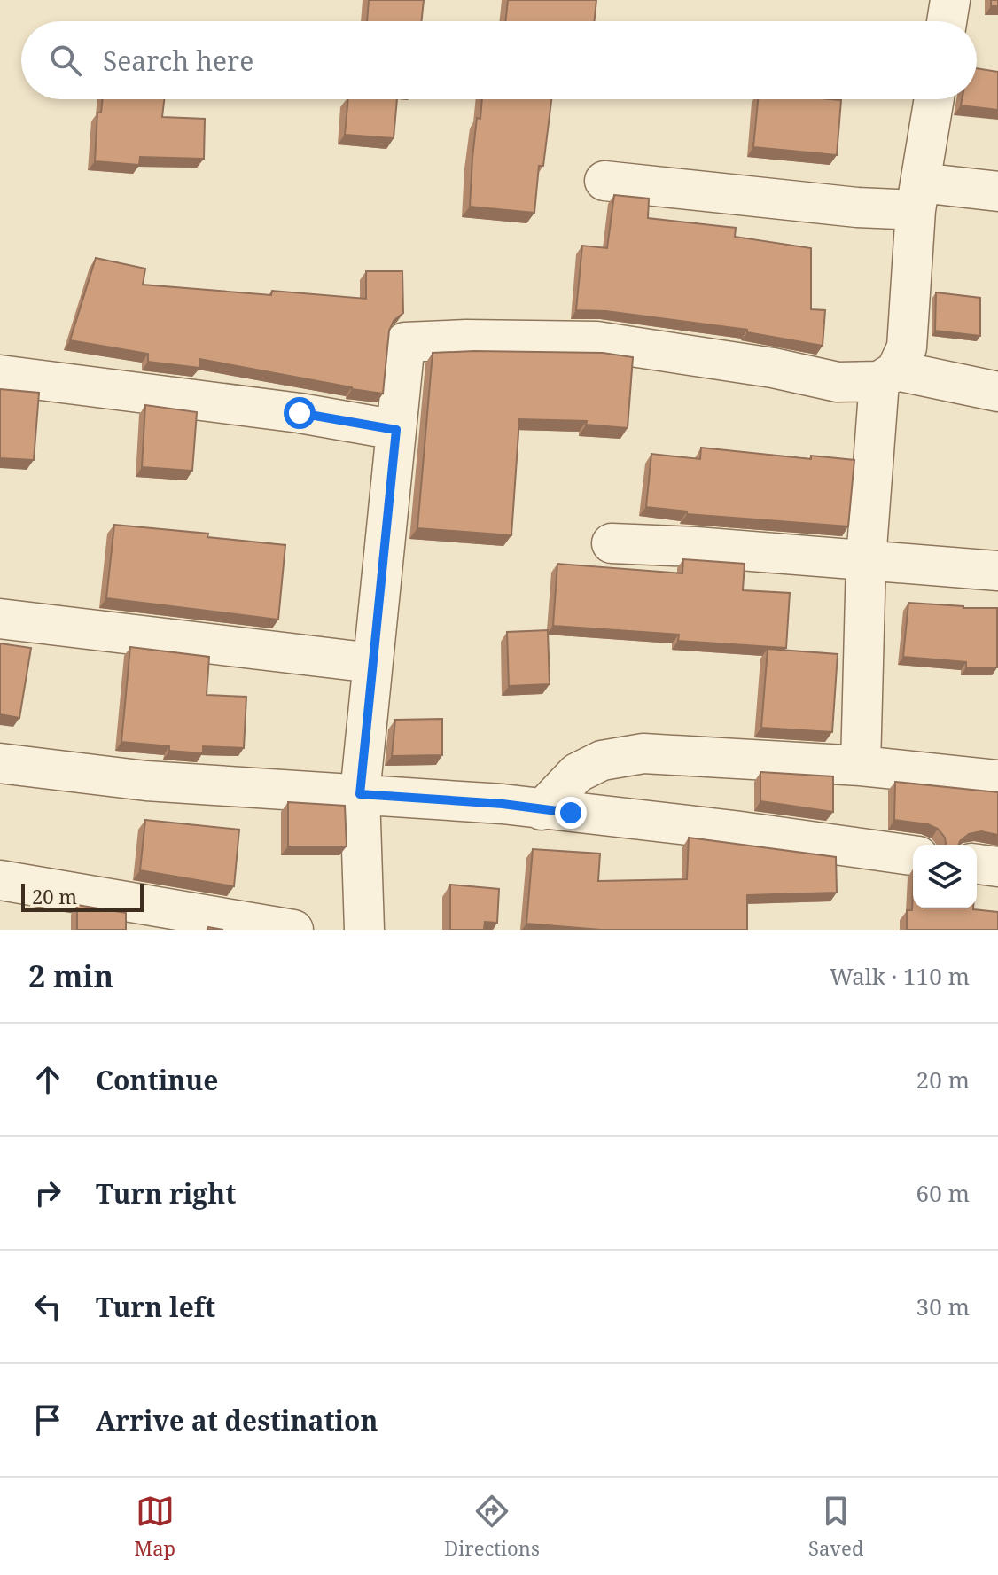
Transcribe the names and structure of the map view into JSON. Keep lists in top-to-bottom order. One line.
{"scale_bar":"20 m","page":{"search":"Search here","scale":"20 m","heading":["2 min","Walk · 110 m"],"list":[["Continue","20 m"],["Turn right","60 m"],["Turn left","30 m"],"Arrive at destination"],"nav":["Map","Directions","Saved"]}}
